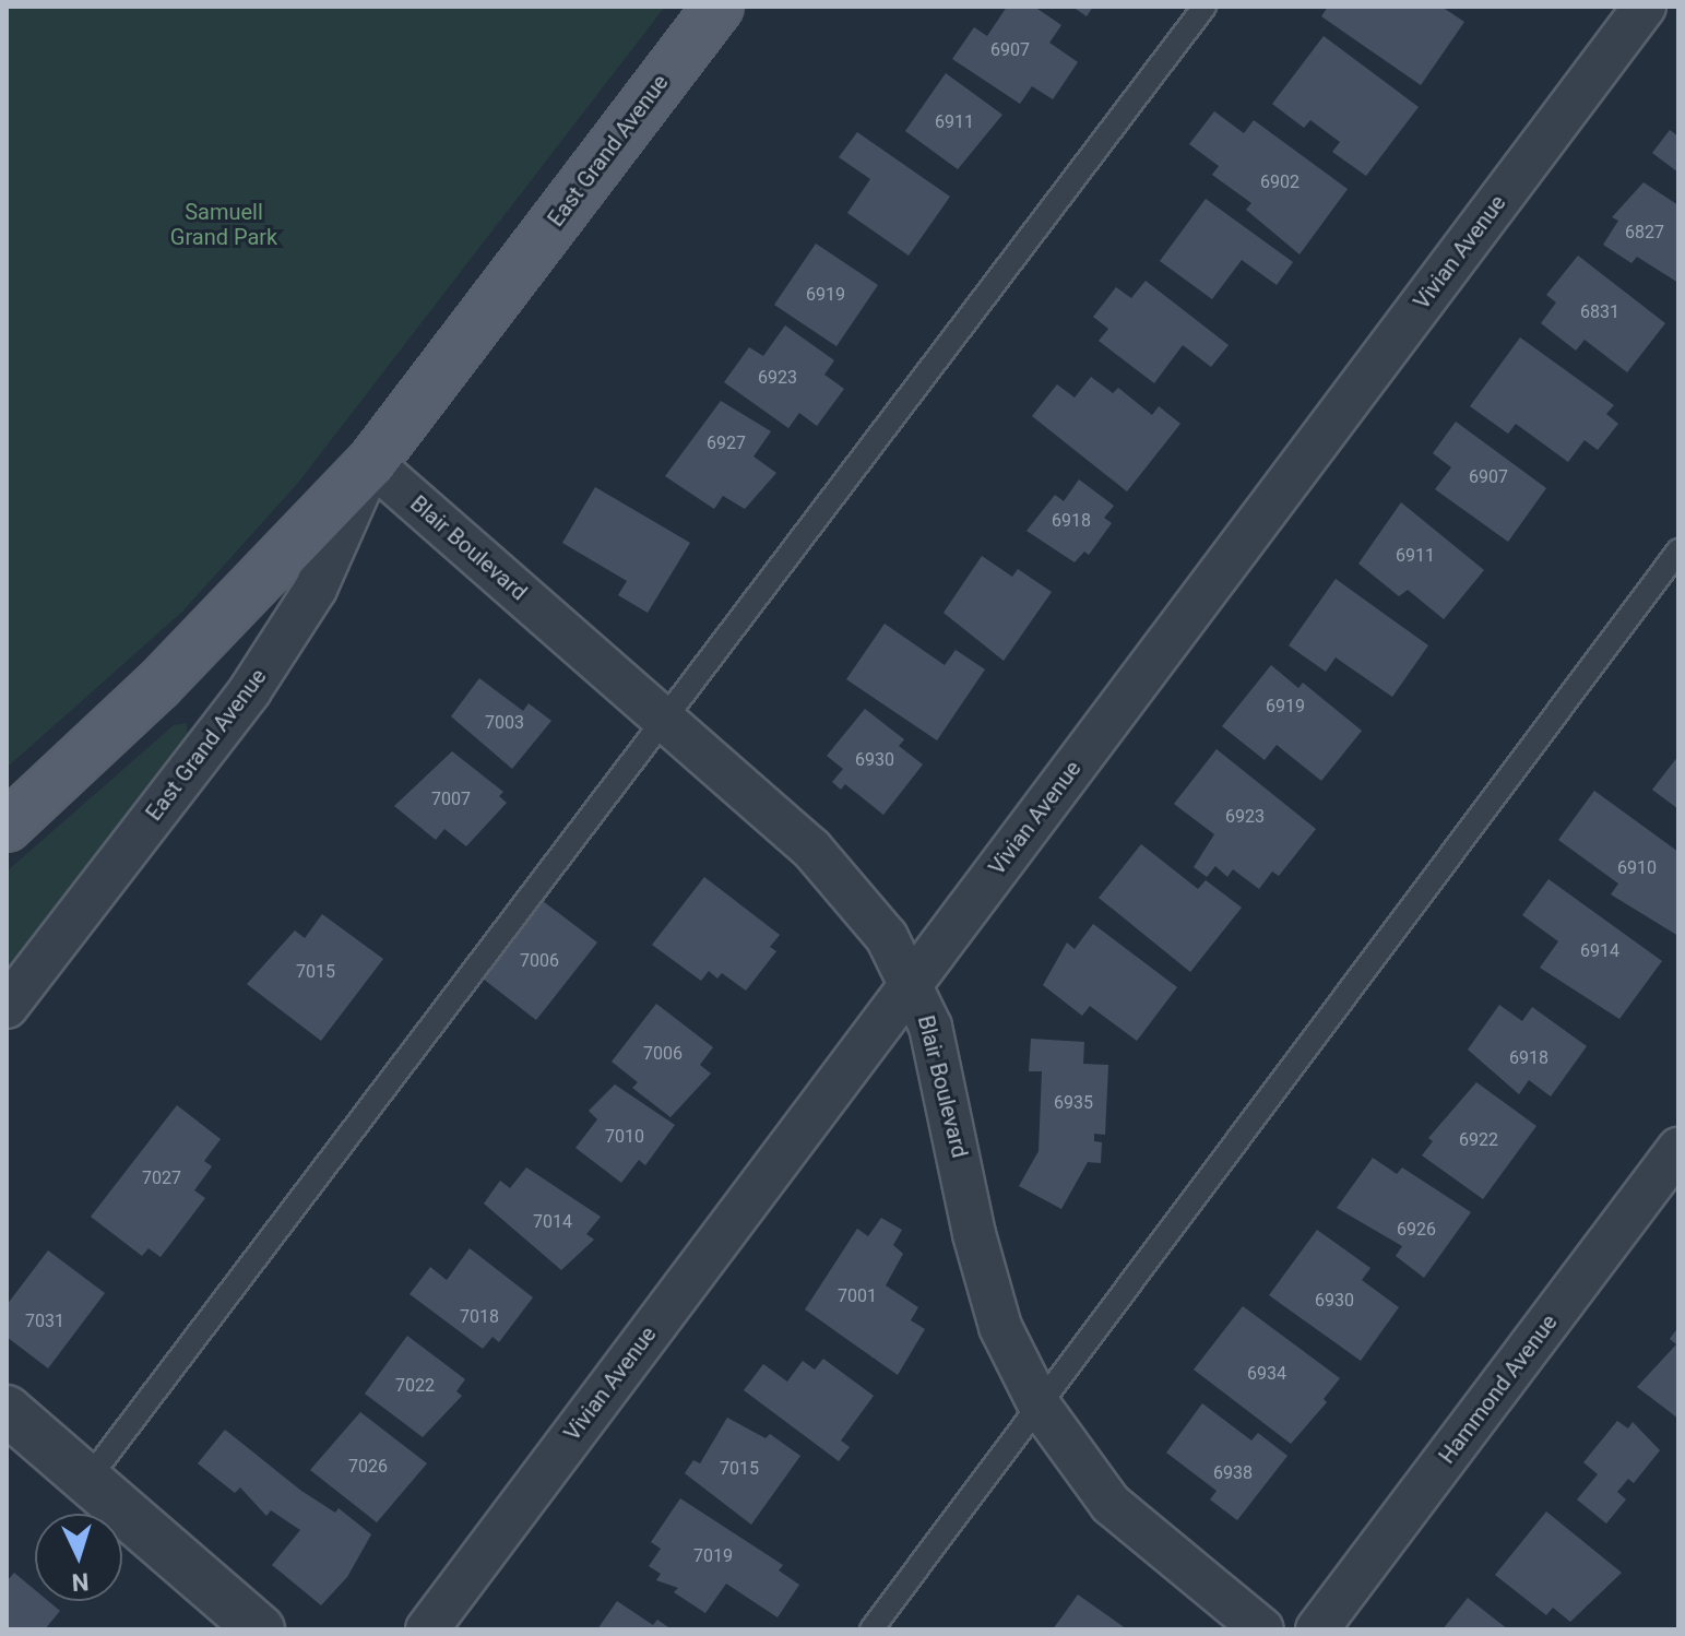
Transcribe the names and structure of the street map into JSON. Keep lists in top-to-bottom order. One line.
{"streets":{"main road":["East Grand Avenue"],"street":["Vivian Avenue","Blair Boulevard","Hammond Avenue"]},"crossings":[["East Grand Avenue","Blair Boulevard"],["Vivian Avenue","Blair Boulevard"]],"parks":["Samuell Grand Park"],"house_numbers":["6907","6911","6902","6827","6919","6831","6923","6927","6907","6918","6911","6919","7003","6930","7007","6923","6910","6914","7006","7015","7006","6918","6935","7010","6922","7027","7014","6926","7001","6930","7018","7031","6934","7022","7026","7015","6938","7019"],"north":"bottom"}
